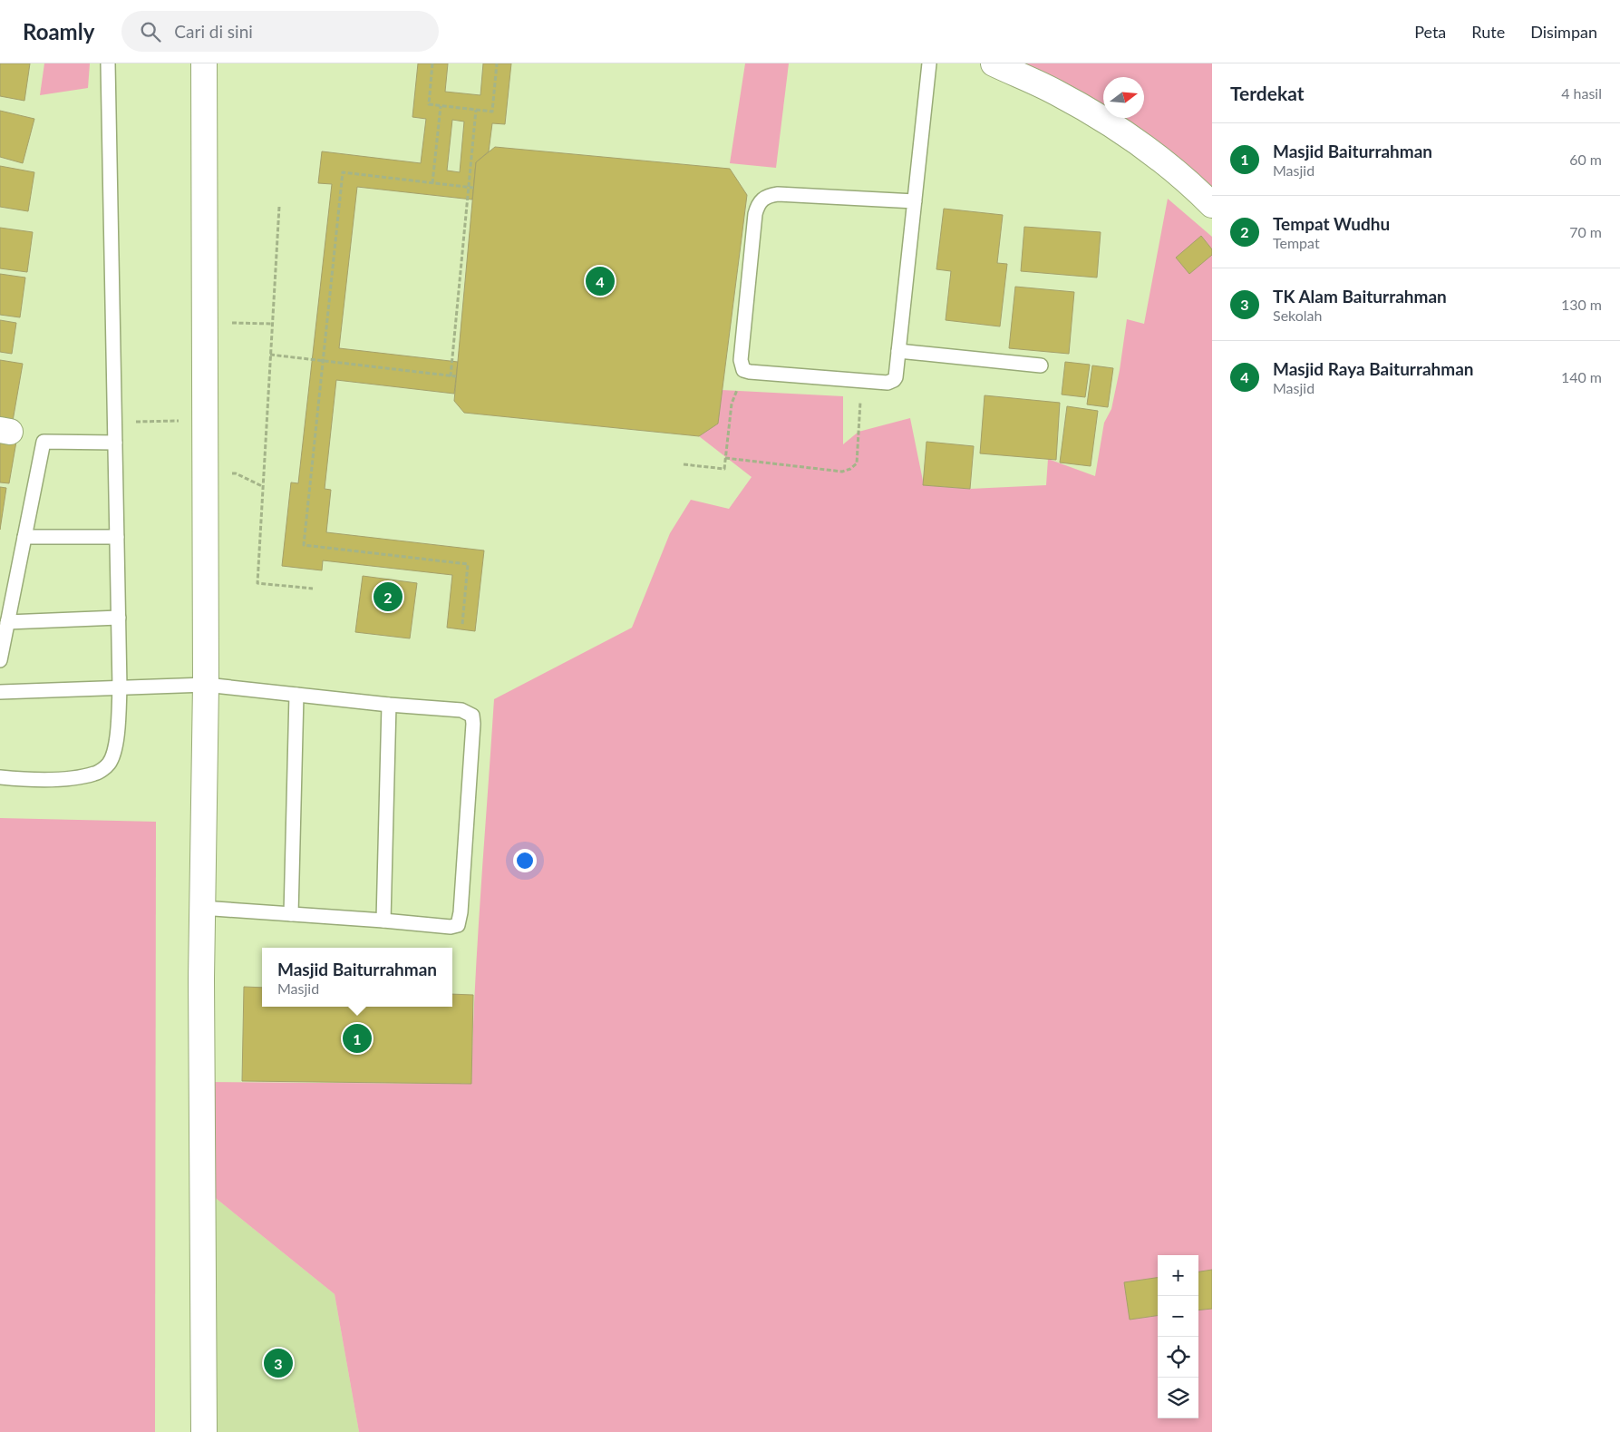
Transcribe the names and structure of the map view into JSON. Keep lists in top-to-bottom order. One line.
{"north":"right","page":{"header":"Roamly","search":"Cari di sini","nav":["Peta","Rute","Disimpan"],"heading":["Terdekat","4 hasil"],"list":[{"mark":"1","name":"Masjid Baiturrahman","note":"Masjid","value":"60 m"},{"mark":"2","name":"Tempat Wudhu","note":"Tempat","value":"70 m"},{"mark":"3","name":"TK Alam Baiturrahman","note":"Sekolah","value":"130 m"},{"mark":"4","name":"Masjid Raya Baiturrahman","note":"Masjid","value":"140 m"}],"pins":["4","2","1","3"],"popup":["Masjid Baiturrahman","Masjid"],"map_buttons":["+","−"]}}
